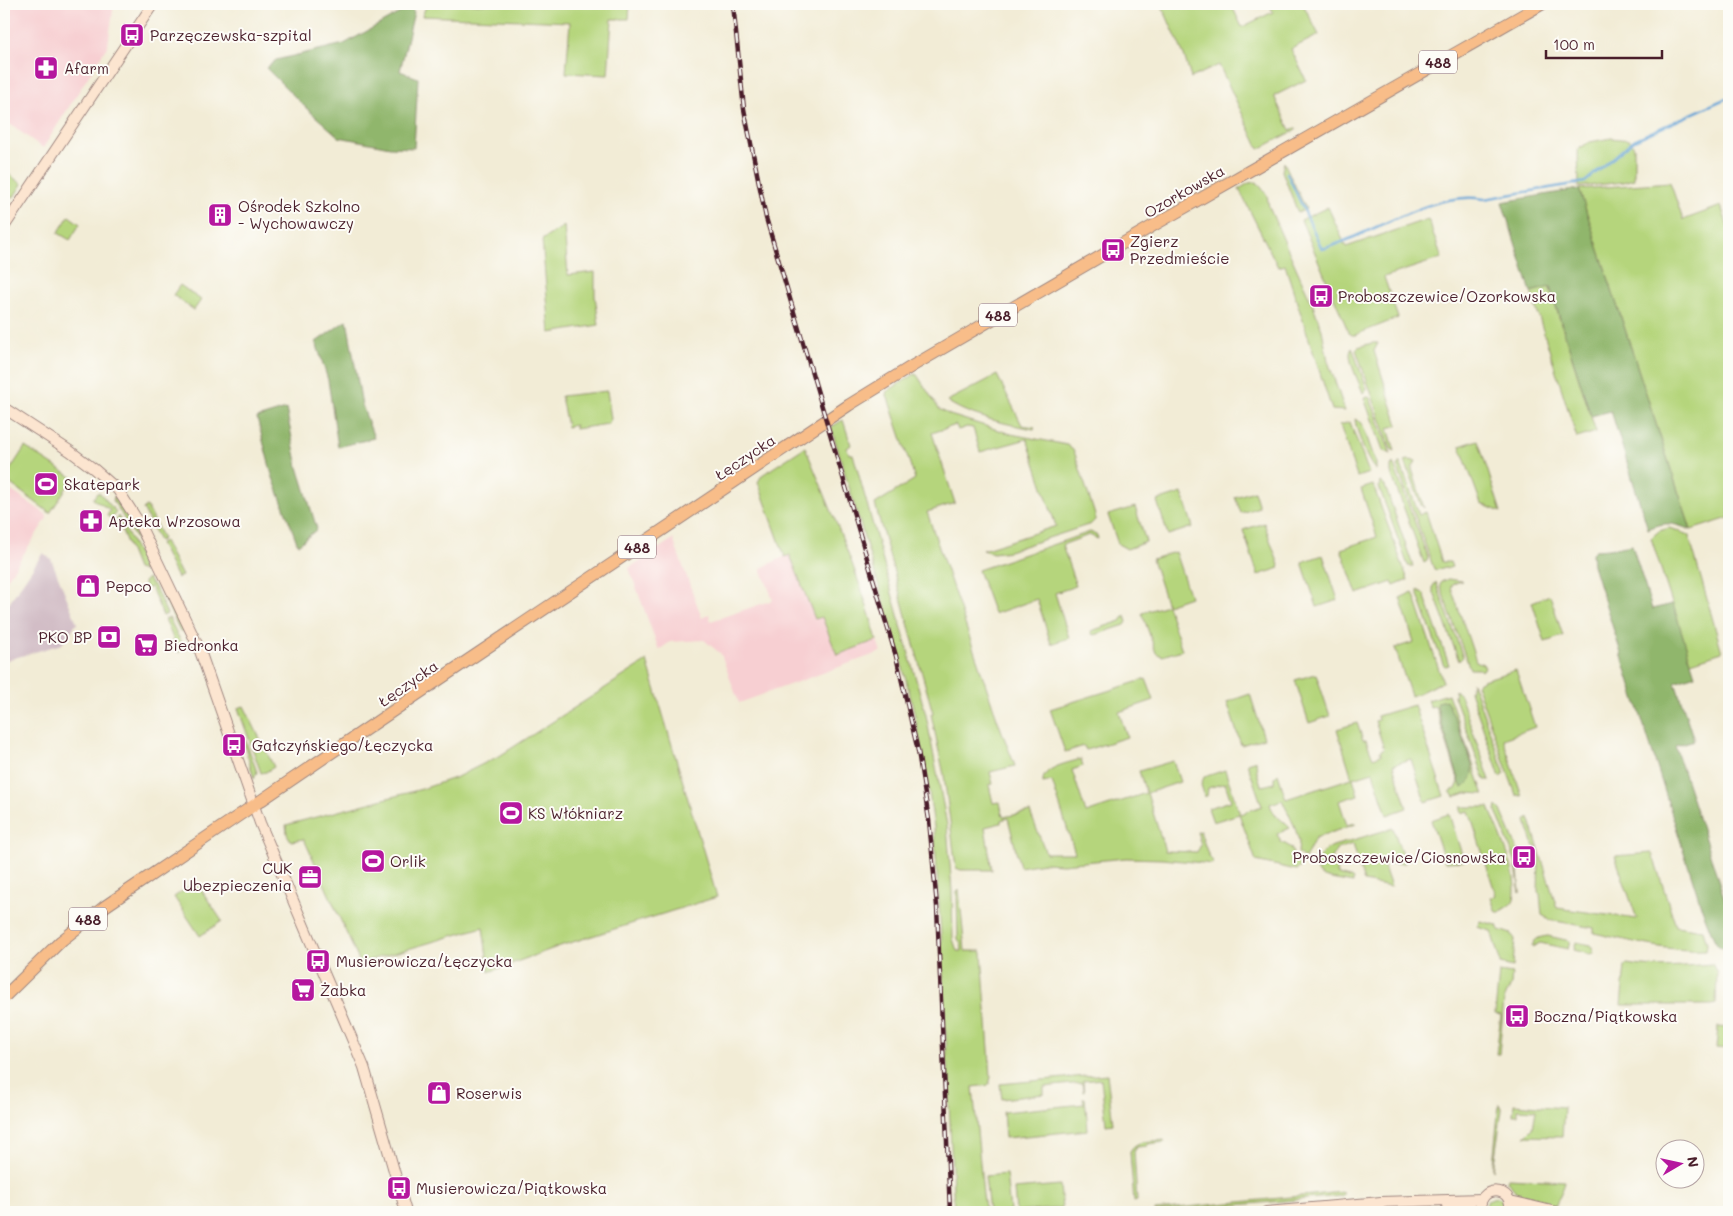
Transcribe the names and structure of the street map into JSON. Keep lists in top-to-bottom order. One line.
{"streets":{"main road":["488","Ozorkowska","Łęczycka"]},"crossings":[["Ozorkowska","Łęczycka"]],"places":{"bus stop":["Parzęczewska-szpital","Zgierz Przedmieście","Proboszczewice/Ozorkowska","Gałczyńskiego/Łęczycka","Proboszczewice/Ciosnowska","Musierowicza/Łęczycka","Boczna/Piątkowska","Musierowicza/Piątkowska"],"pharmacy":["Afarm","Apteka Wrzosowa"],"building":["Ośrodek Szkolno - Wychowawczy"],"sports":["Skatepark","KS Włókniarz","Orlik"],"shop":["Pepco","Roserwis"],"bank":["PKO BP"],"supermarket":["Biedronka","Żabka"],"office":["CUK Ubezpieczenia"]},"scale_bar":"100 m","north":"right"}
